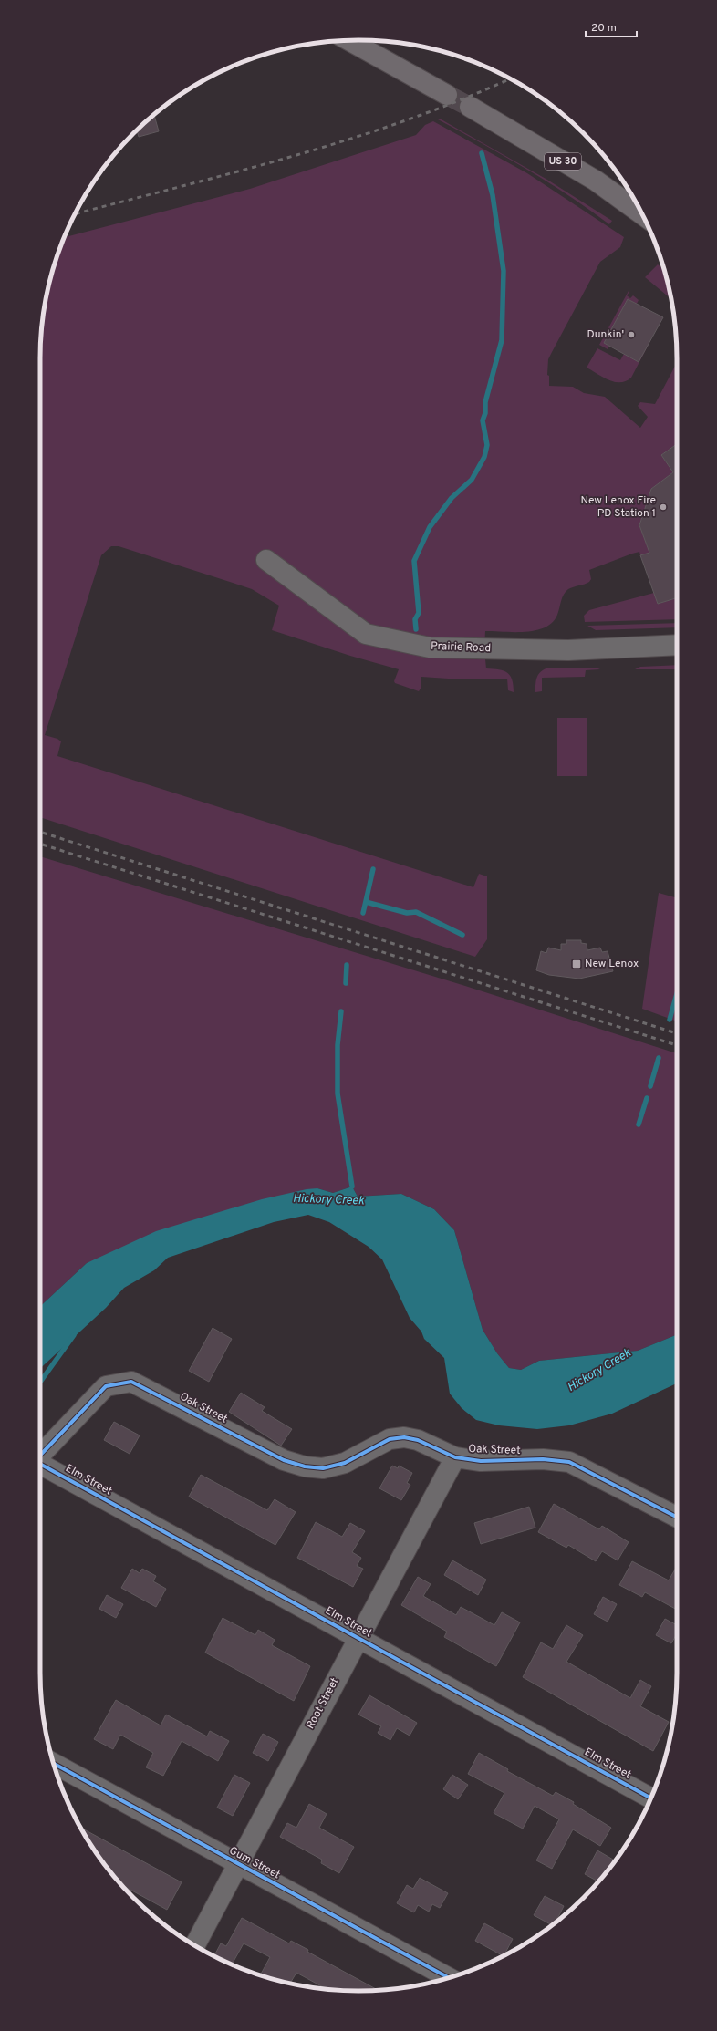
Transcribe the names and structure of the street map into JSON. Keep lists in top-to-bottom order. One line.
{"streets":{"main road":["US 30"],"street":["Prairie Road","Oak Street","Elm Street","Root Street","Gum Street"]},"crossings":[["Oak Street","Root Street"],["Elm Street","Root Street"],["Root Street","Gum Street"]],"water":["Hickory Creek"],"places":{"other":["Dunkin'","New Lenox Fire PD Station 1"],"transit":["New Lenox"]},"scale_bar":"20 m"}
